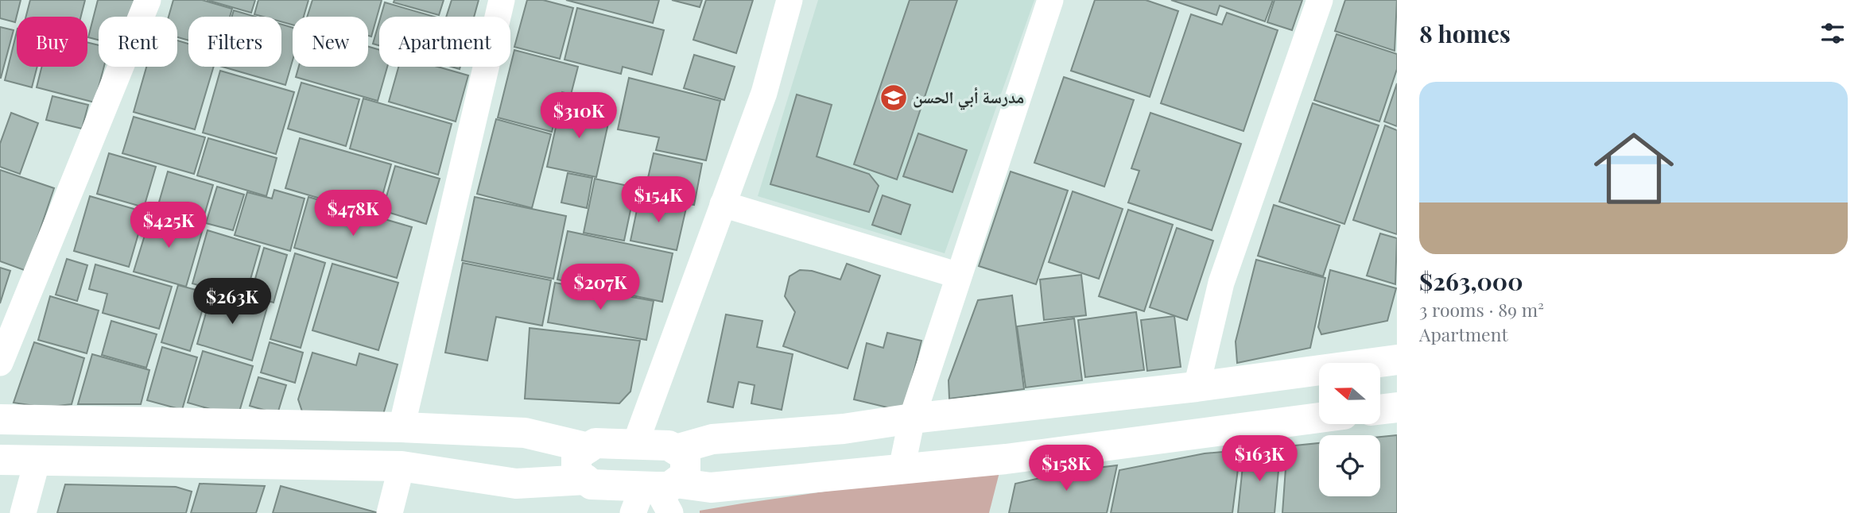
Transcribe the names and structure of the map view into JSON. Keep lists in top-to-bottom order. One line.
{"places":{"school or university":["مدرسة أبي الحسن"]},"north":"left","page":{"heading":"8 homes","chip":["Buy","Rent","Filters","New","Apartment"],"list":[{"name":"$263,000","note":"3 rooms · 89 m² · Apartment"}],"price":["$310K","$154K","$478K","$425K","$207K","$263K","$163K","$158K"]}}
